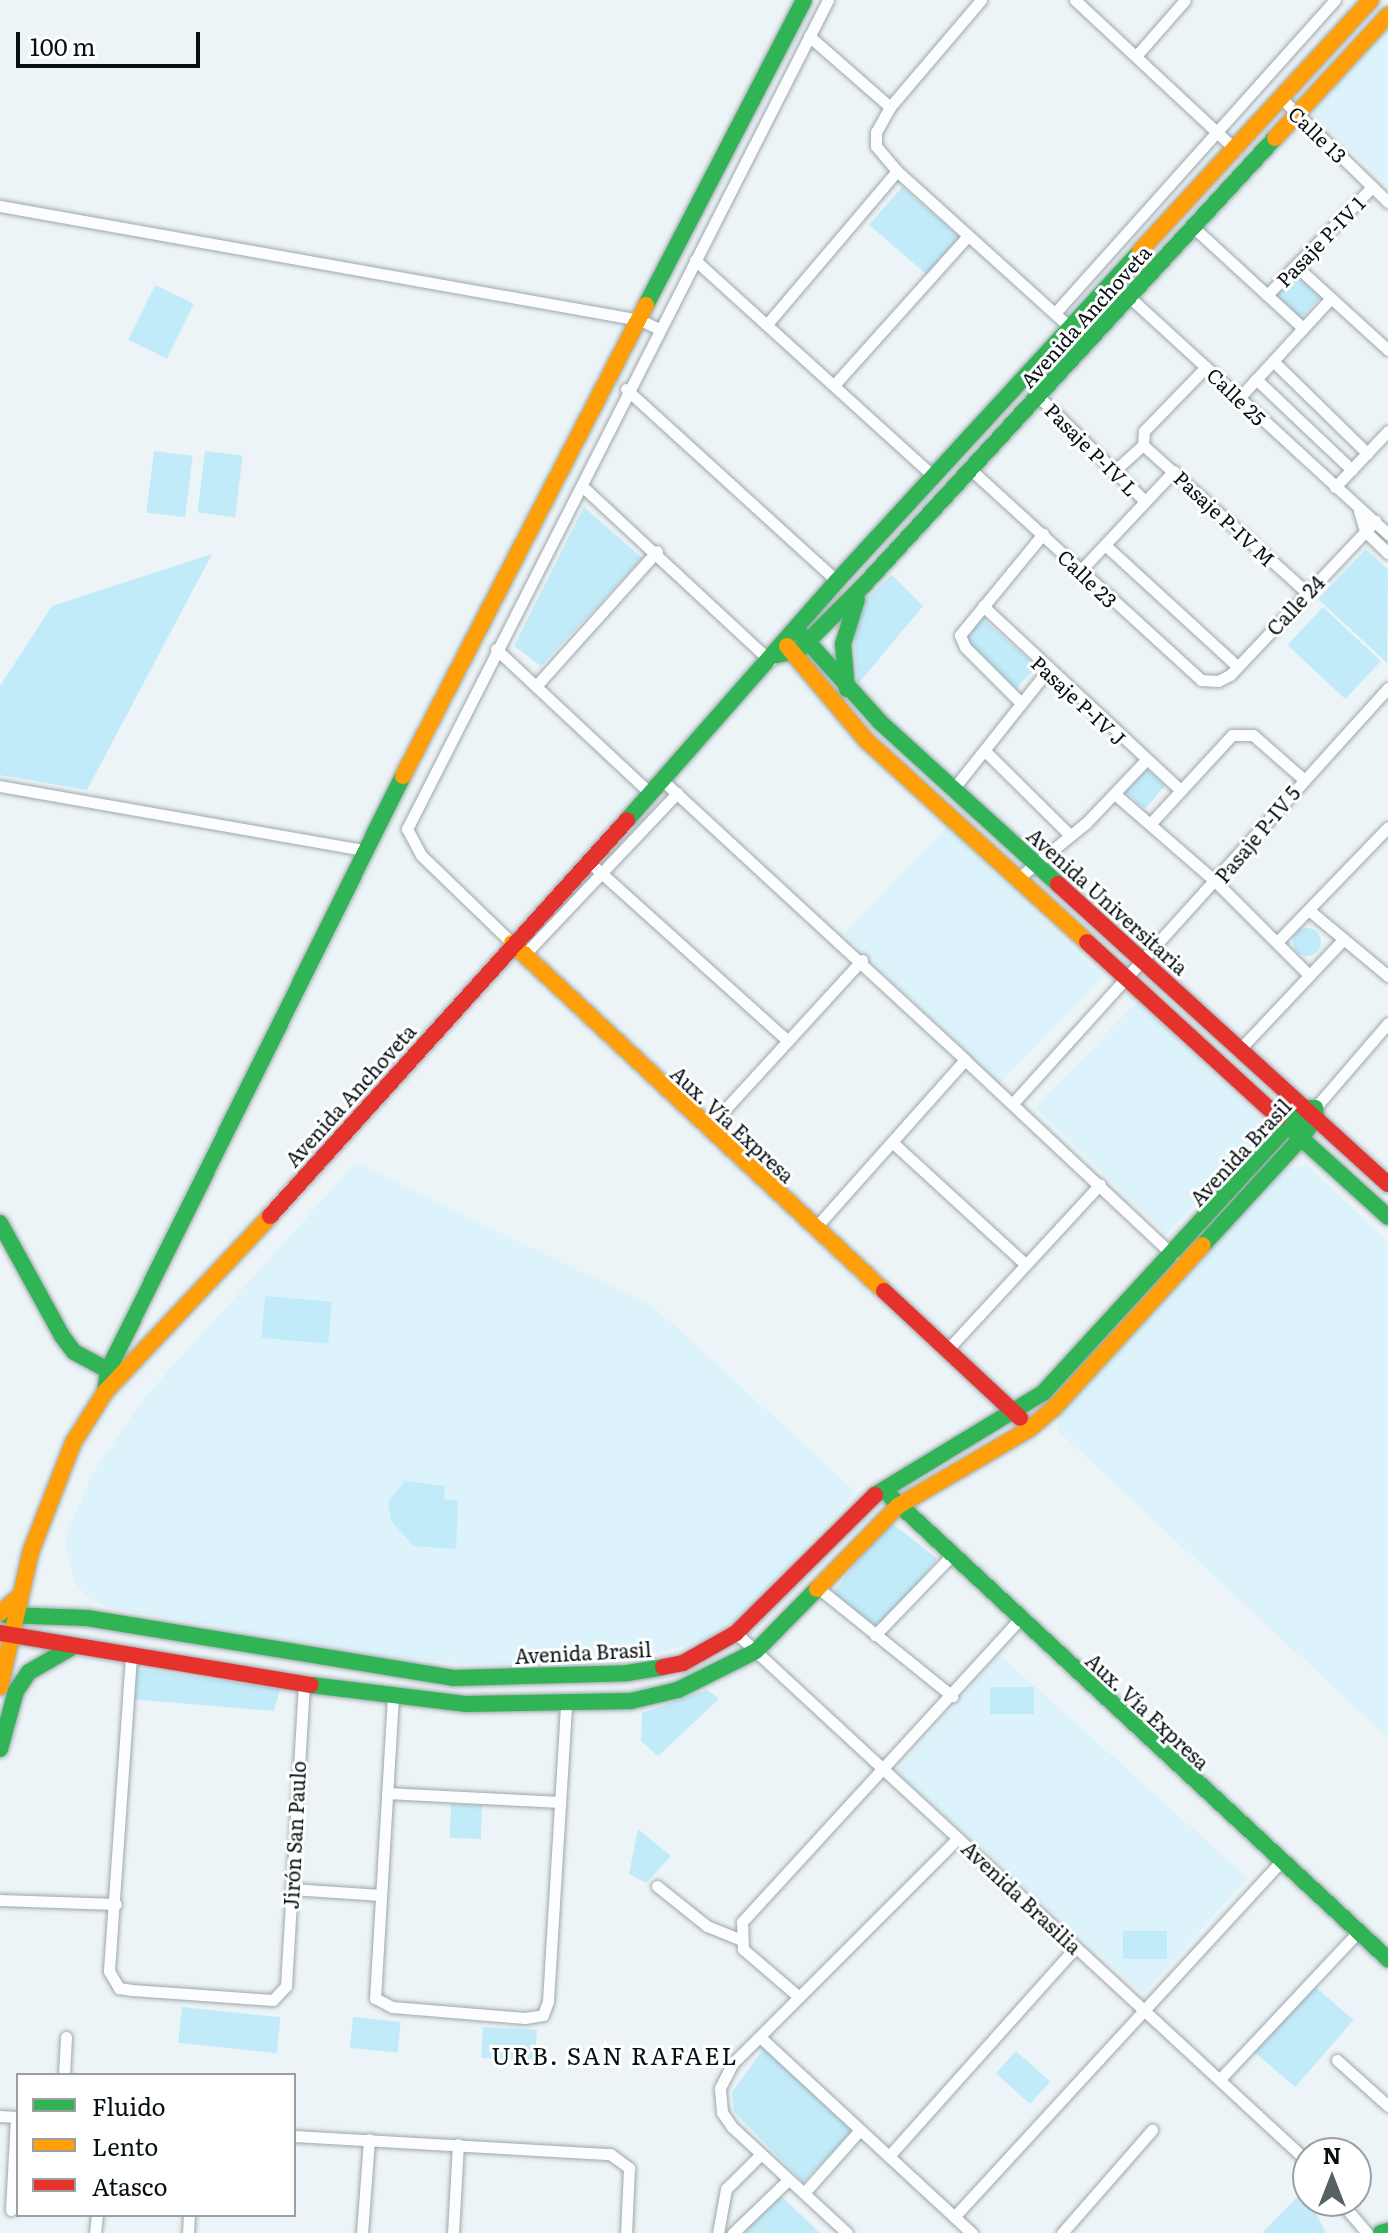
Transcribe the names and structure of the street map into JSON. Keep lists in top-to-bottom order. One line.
{"streets":{"main road":["Avenida Anchoveta","Avenida Universitaria","Aux. Vía Expresa","Avenida Brasil"],"street":["Calle 13","Pasaje P-IV 1","Calle 25","Pasaje P-IV L","Pasaje P-IV M","Calle 23","Calle 24","Pasaje P-IV J","Pasaje P-IV 5","Jirón San Paulo","Avenida Brasilia"]},"crossings":[["Calle 13","Pasaje P-IV 1"],["Calle 13","Avenida Anchoveta"],["Avenida Anchoveta","Calle 25"],["Avenida Anchoveta","Pasaje P-IV L"],["Avenida Anchoveta","Calle 23"],["Avenida Anchoveta","Avenida Universitaria"],["Avenida Anchoveta","Aux. Vía Expresa"],["Avenida Anchoveta","Avenida Brasil"],["Calle 25","Calle 24"],["Pasaje P-IV M","Calle 24"],["Calle 23","Calle 24"],["Pasaje P-IV 5","Avenida Universitaria"],["Avenida Universitaria","Avenida Brasil"],["Aux. Vía Expresa","Avenida Brasil"],["Avenida Brasil","Jirón San Paulo"],["Avenida Brasil","Avenida Brasilia"]],"districts":["URB. SAN RAFAEL"],"legend":["Fluido","Lento","Atasco"],"scale_bar":"100 m","north":"top"}
